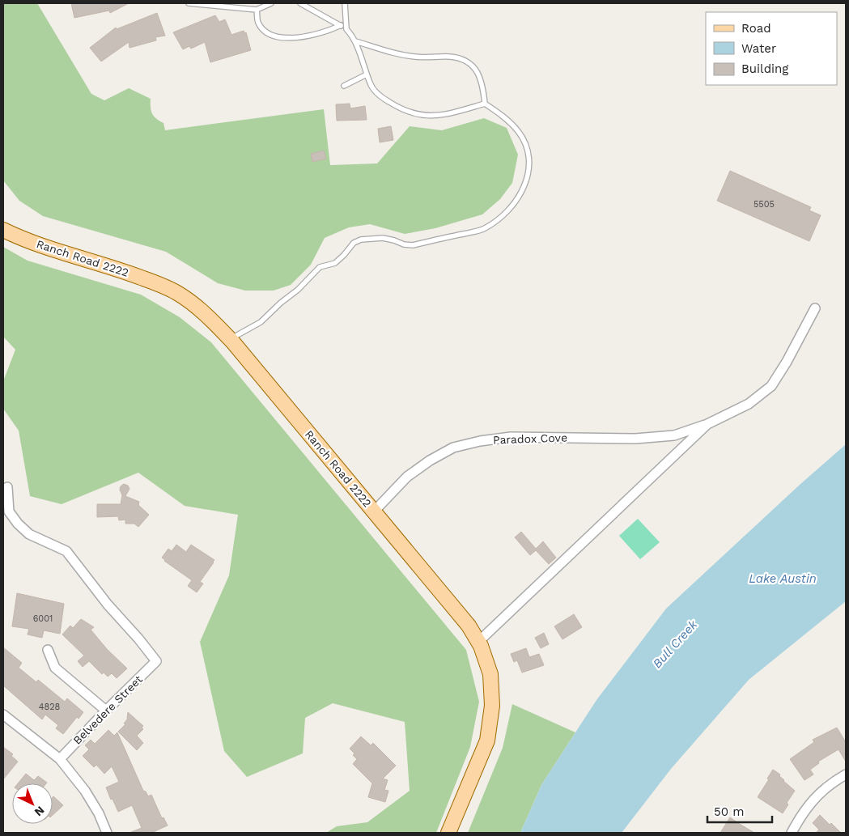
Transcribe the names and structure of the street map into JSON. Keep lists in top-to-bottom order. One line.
{"streets":{"main road":["Ranch Road 2222"],"street":["Paradox Cove","Belvedere Street"]},"crossings":[["Ranch Road 2222","Paradox Cove"]],"water":["Lake Austin","Bull Creek"],"house_numbers":["5505","6001","4828"],"legend":["Road","Water","Building"],"scale_bar":"50 m","north":"bottom right"}
